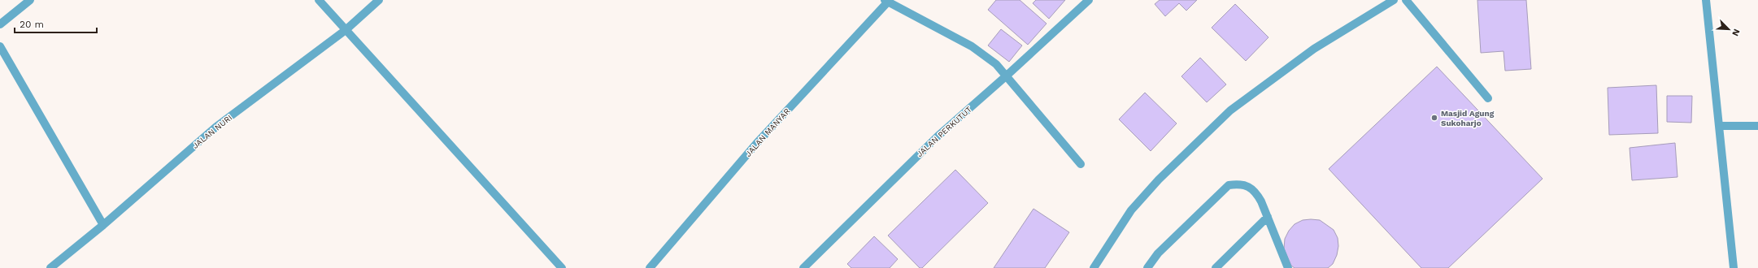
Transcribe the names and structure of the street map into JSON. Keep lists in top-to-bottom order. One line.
{"streets":{"street":["JALAN NURI","JALAN PERKUTUT","JALAN MANYAR"]},"places":["Masjid Agung Sukoharjo"],"scale_bar":"20 m","north":"bottom right"}
